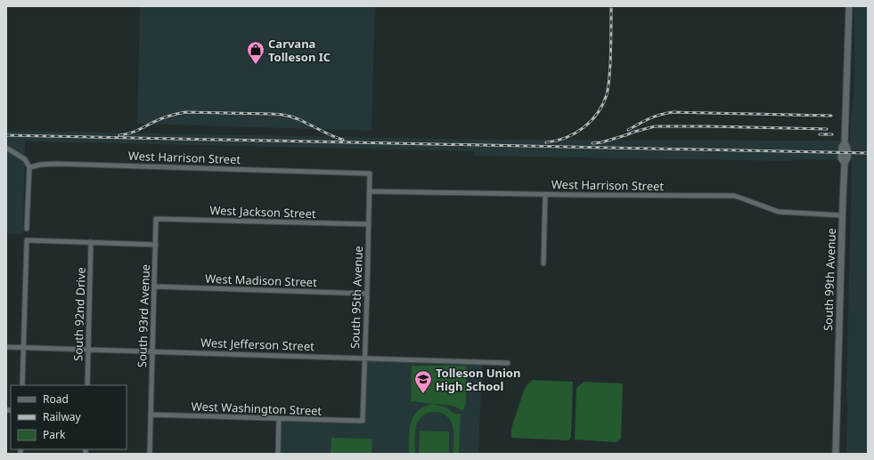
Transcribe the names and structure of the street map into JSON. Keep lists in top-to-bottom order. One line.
{"streets":{"main road":["South 99th Avenue"],"street":["West Harrison Street","West Jackson Street","West Madison Street","South 95th Avenue","South 92nd Drive","South 93rd Avenue","West Jefferson Street","West Washington Street"]},"crossings":[["West Harrison Street","South 99th Avenue"],["West Harrison Street","South 95th Avenue"],["West Jackson Street","South 95th Avenue"],["West Jackson Street","South 93rd Avenue"],["West Madison Street","South 95th Avenue"],["West Madison Street","South 93rd Avenue"],["South 95th Avenue","West Jefferson Street"],["South 95th Avenue","West Washington Street"],["South 92nd Drive","West Jefferson Street"],["South 93rd Avenue","West Jefferson Street"],["South 93rd Avenue","West Washington Street"]],"places":{"shop":["Carvana Tolleson IC"],"school or university":["Tolleson Union High School"]},"legend":["Road","Railway","Park"]}
